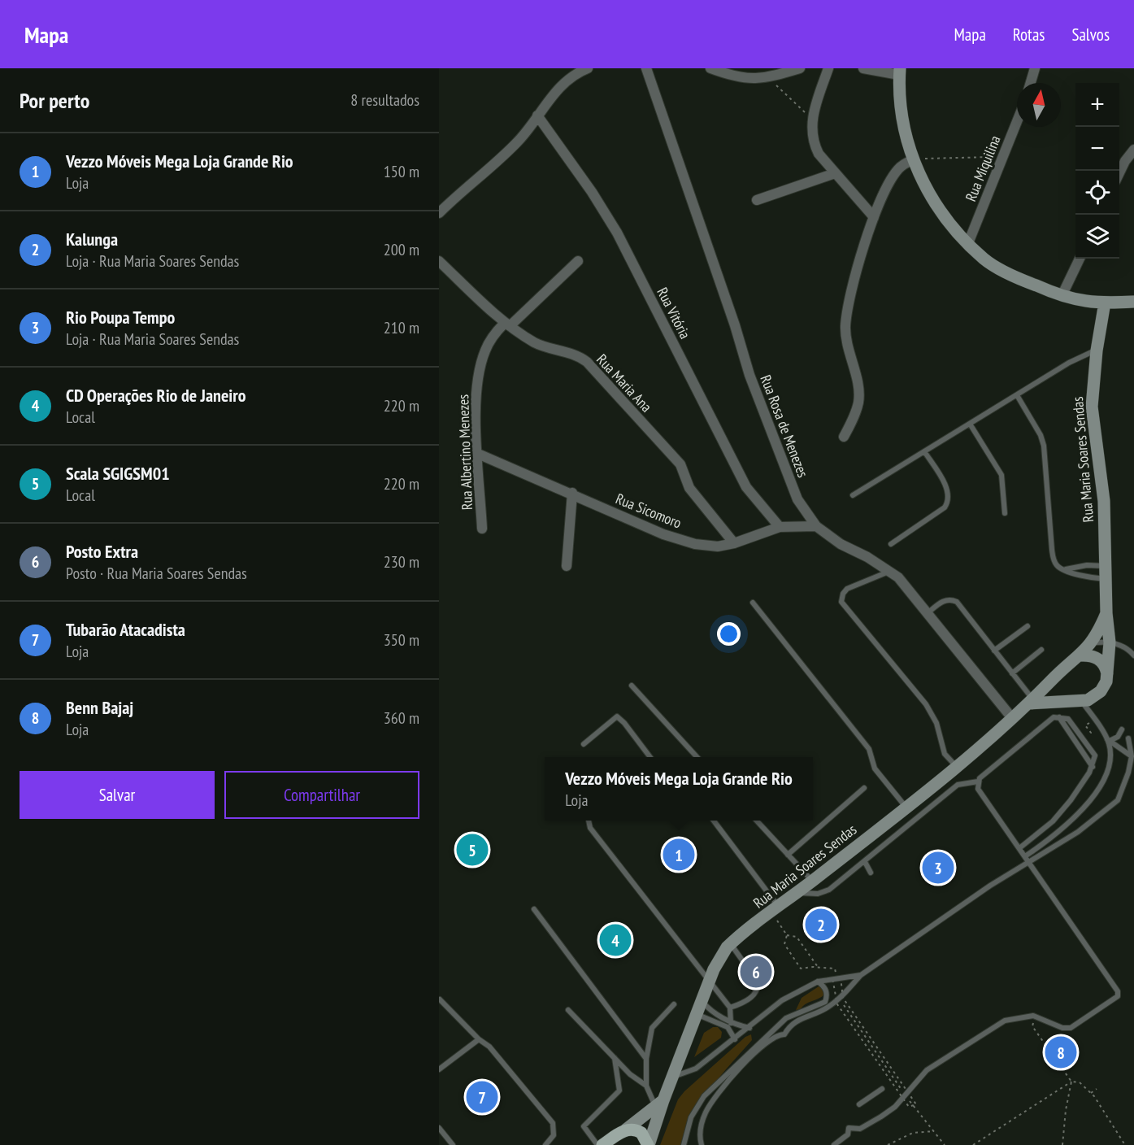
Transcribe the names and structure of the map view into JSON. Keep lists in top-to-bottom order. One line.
{"streets":{"main road":["Rua Maria Soares Sendas"],"street":["Rua Miquilina","Rua Vitória","Rua Maria Ana","Rua Rosa de Menezes","Rua Albertino Menezes","Rua Sicomoro"]},"crossings":[["Rua Vitória","Rua Sicomoro"],["Rua Maria Ana","Rua Albertino Menezes"],["Rua Maria Ana","Rua Sicomoro"],["Rua Rosa de Menezes","Rua Maria Soares Sendas"],["Rua Rosa de Menezes","Rua Sicomoro"],["Rua Albertino Menezes","Rua Sicomoro"]],"north":"top","page":{"header":"Mapa","nav":["Mapa","Rotas","Salvos"],"heading":["Por perto","8 resultados"],"map_buttons":["+","−"],"list":[{"mark":"1","name":"Vezzo Móveis Mega Loja Grande Rio","note":"Loja","value":"150 m"},{"mark":"2","name":"Kalunga","note":"Loja · Rua Maria Soares Sendas","value":"200 m"},{"mark":"3","name":"Rio Poupa Tempo","note":"Loja · Rua Maria Soares Sendas","value":"210 m"},{"mark":"4","name":"CD Operações Rio de Janeiro","note":"Local","value":"220 m"},{"mark":"5","name":"Scala SGIGSM01","note":"Local","value":"220 m"},{"mark":"6","name":"Posto Extra","note":"Posto · Rua Maria Soares Sendas","value":"230 m"},{"mark":"7","name":"Tubarão Atacadista","note":"Loja","value":"350 m"},{"mark":"8","name":"Benn Bajaj","note":"Loja","value":"360 m"}],"buttons":["Salvar","Compartilhar"],"popup":["Vezzo Móveis Mega Loja Grande Rio","Loja"],"pins":["5","1","3","2","4","6","8","7"]}}
